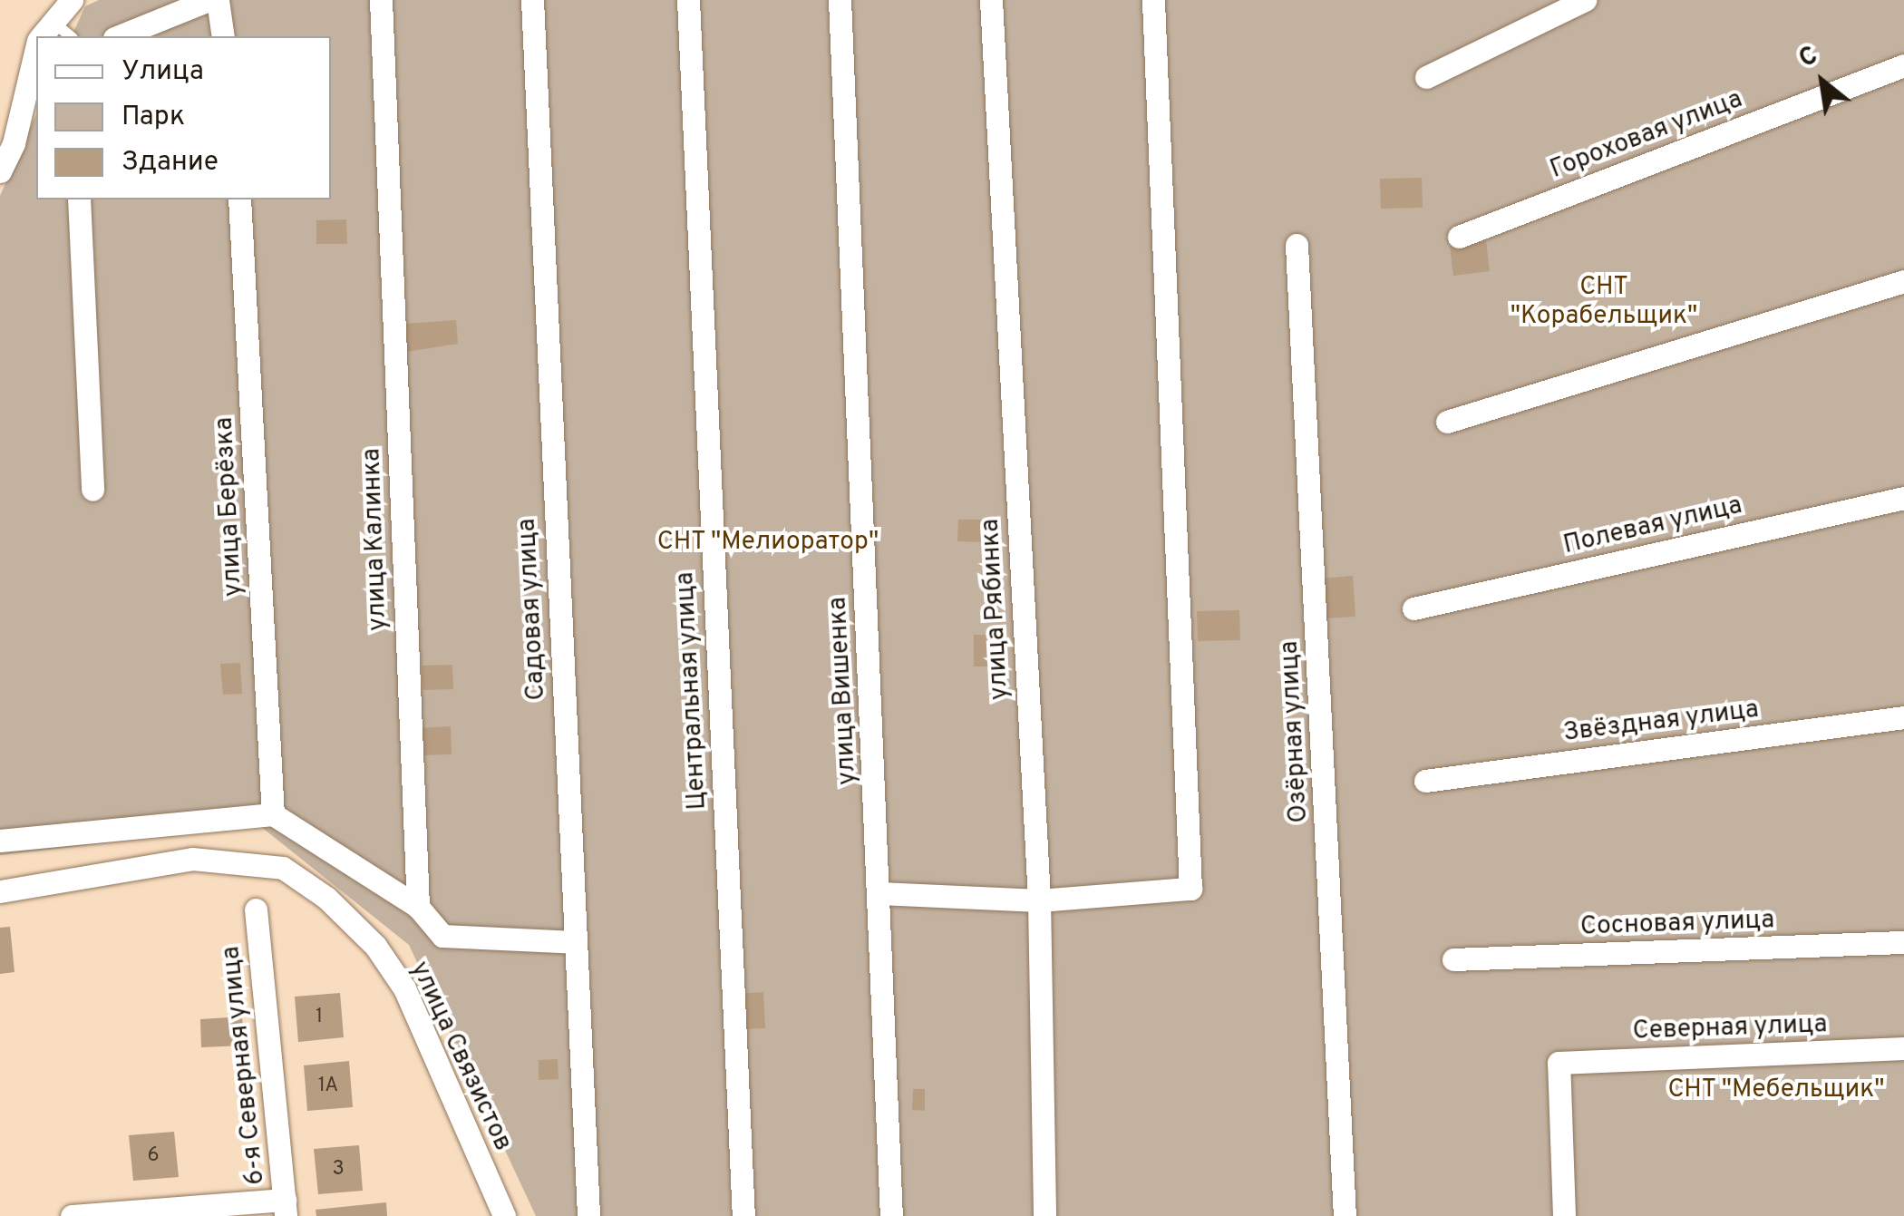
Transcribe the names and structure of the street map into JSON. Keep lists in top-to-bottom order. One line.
{"streets":{"street":["Гороховая улица","улица Берёзка","Полевая улица","улица Калинка","Садовая улица","улица Рябинка","Центральная улица","улица Вишенка","Звёздная улица","Озёрная улица","Сосновая улица","Северная улица","улица Связистов","6-я Северная улица"]},"parks":["СНТ \"Корабельщик\"","СНТ \"Мелиоратор\"","СНТ \"Мебельщик\""],"house_numbers":["1","1А","6","3"],"legend":["Улица","Парк","Здание"],"north":"top left"}
